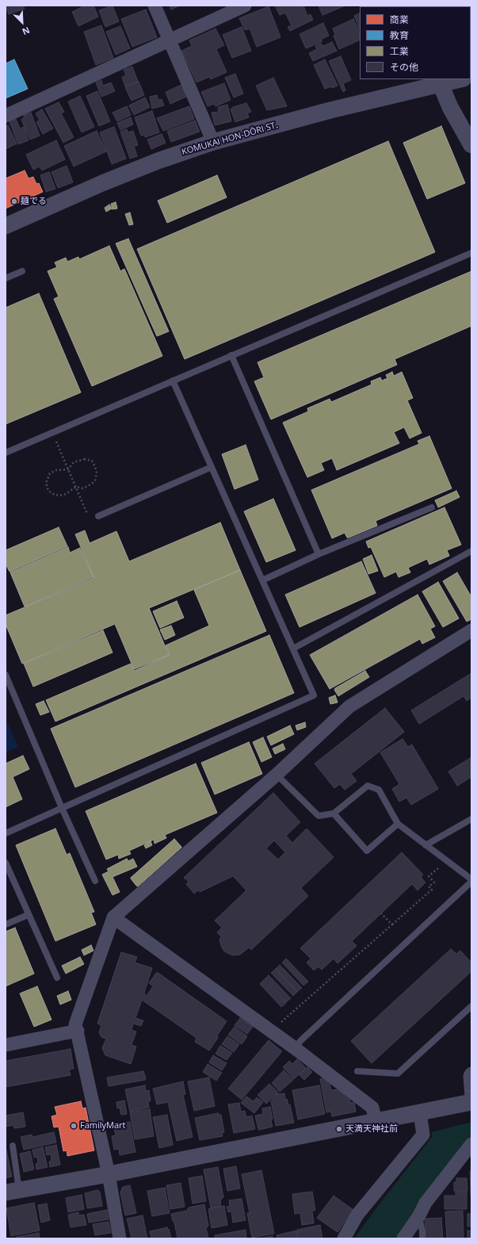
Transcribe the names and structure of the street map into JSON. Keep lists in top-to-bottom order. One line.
{"streets":{"street":["KOMUKAI HON-DŌRI ST."]},"places":["麺でる","FamilyMart","天満天神社前"],"legend":["商業","教育","工業","その他"],"north":"bottom right"}
